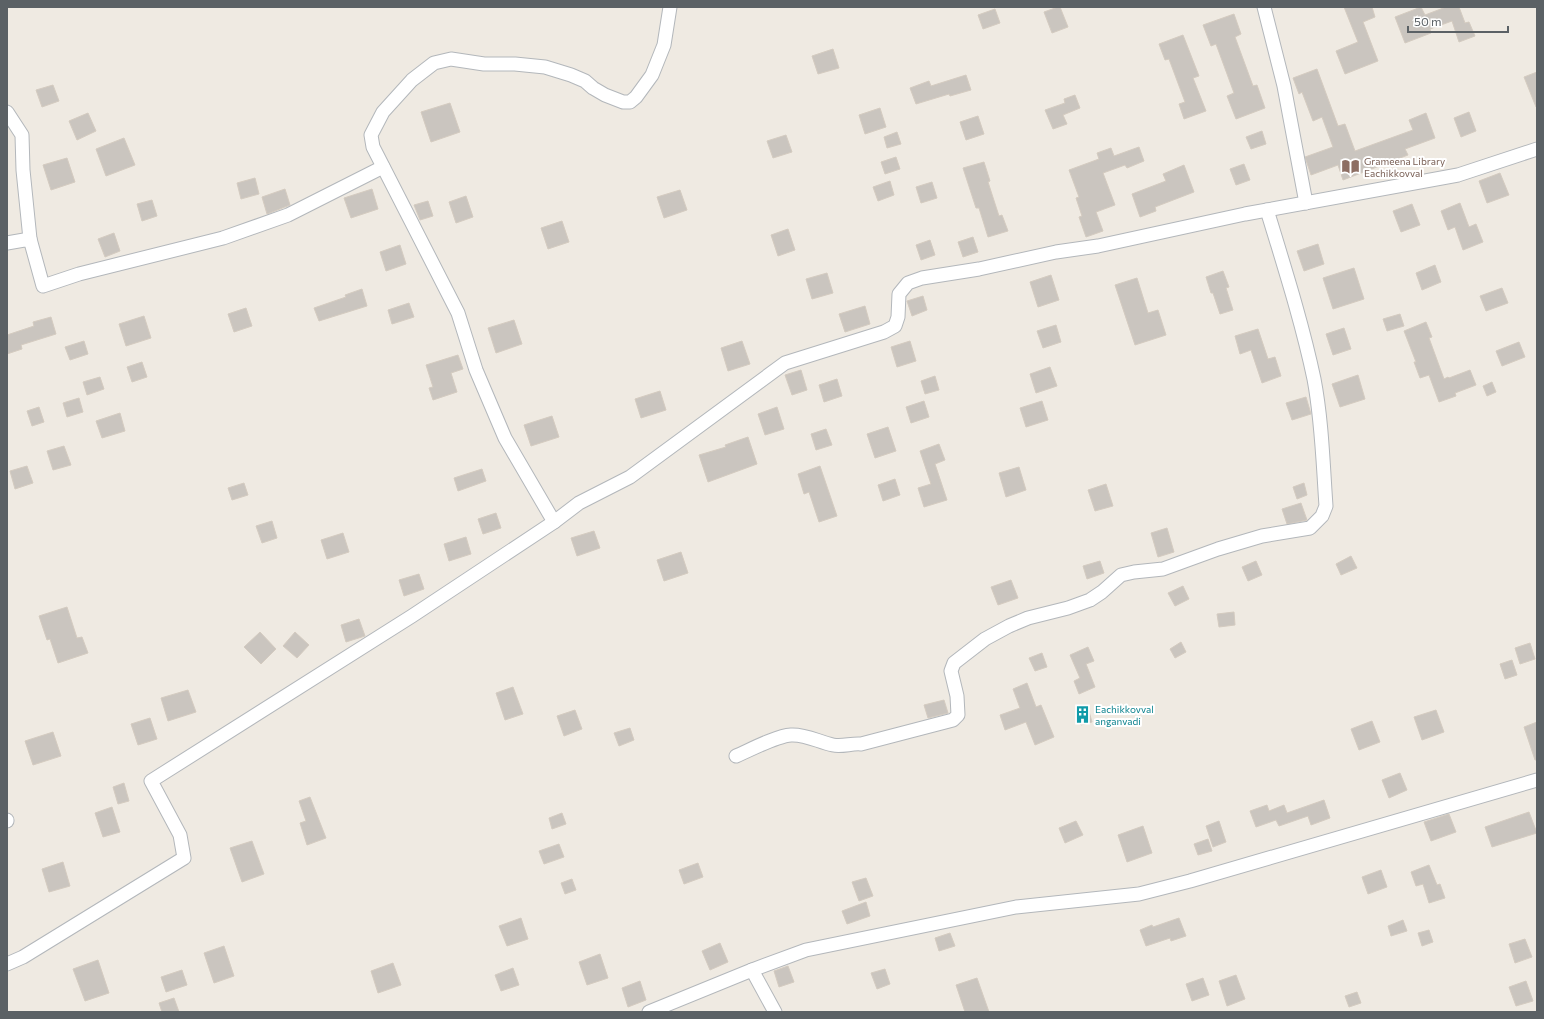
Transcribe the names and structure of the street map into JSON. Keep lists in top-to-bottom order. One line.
{"places":{"library":["Grameena Library Eachikkovval"],"building":["Eachikkovval anganvadi"]},"scale_bar":"50 m"}
